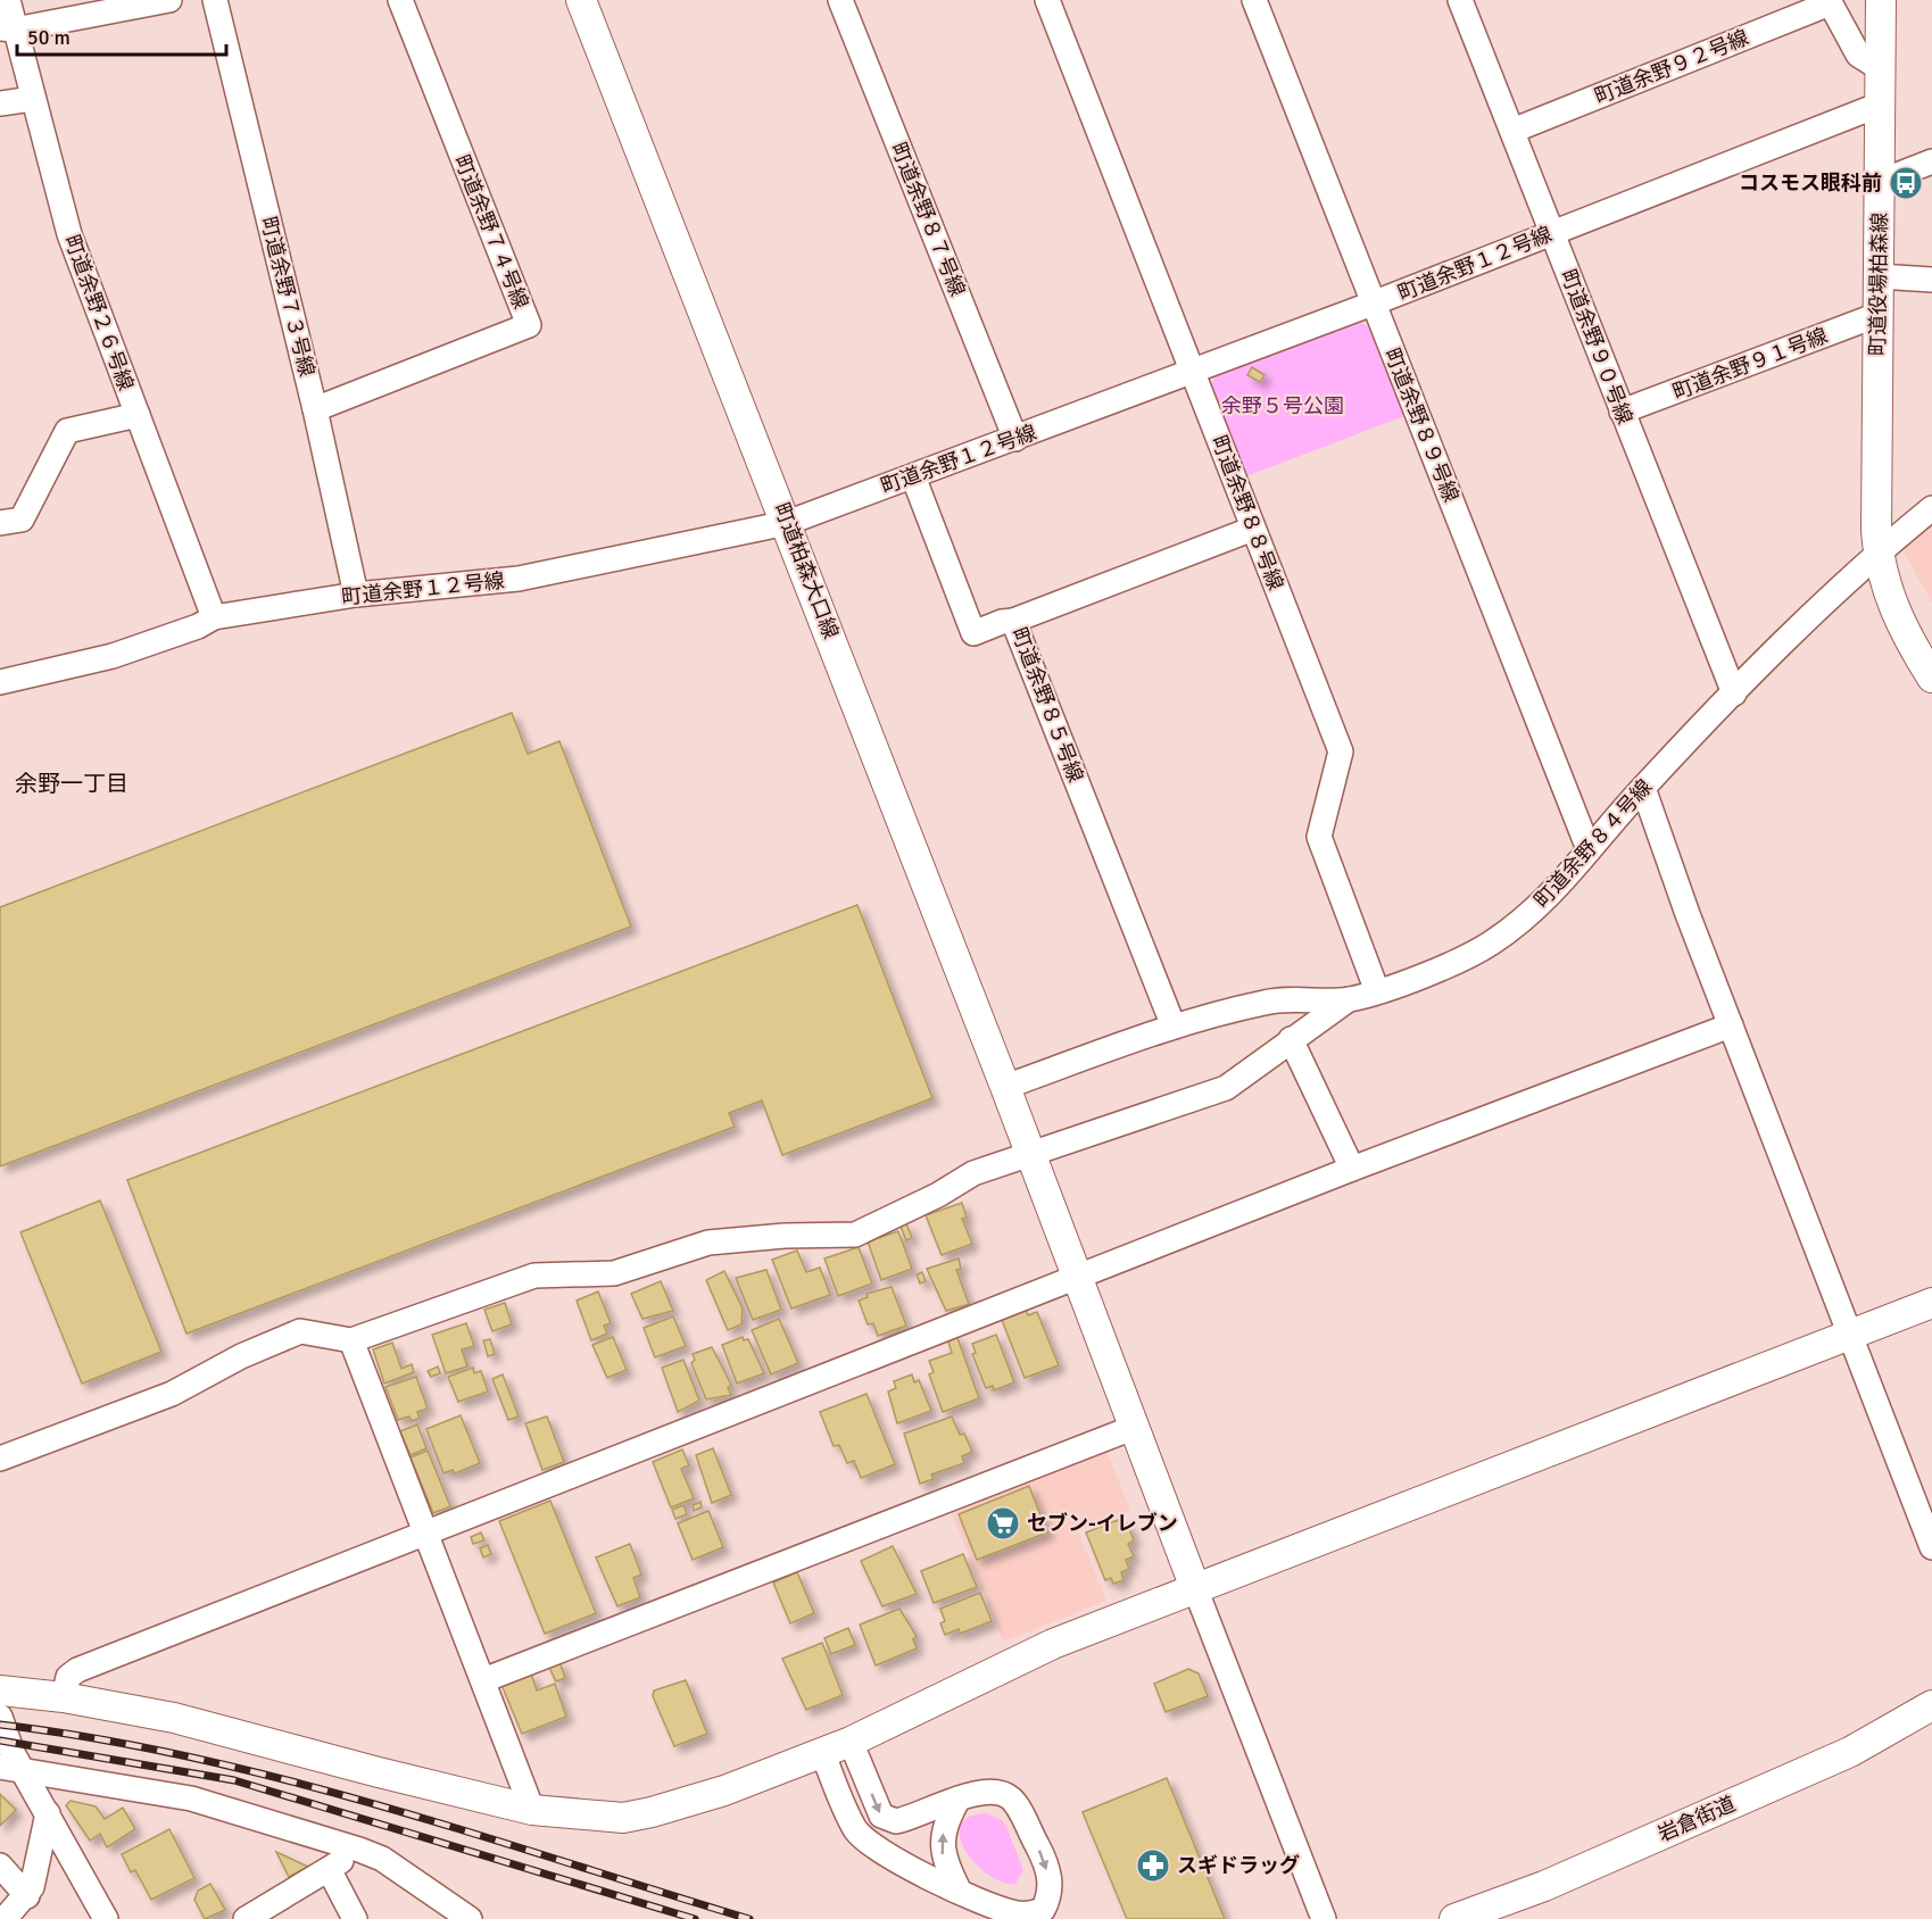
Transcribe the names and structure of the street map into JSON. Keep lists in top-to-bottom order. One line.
{"streets":{"street":["町道余野９２号線","町道余野８７号線","町道余野７４号線","町道余野１２号線","町道役場柏森線","町道余野７３号線","町道余野２６号線","町道余野９０号線","町道余野９１号線","町道余野８９号線","町道余野８８号線","町道柏森大口線","町道余野８５号線","町道余野８４号線","岩倉街道"]},"crossings":[["町道余野９２号線","町道余野９０号線"],["町道余野８７号線","町道余野１２号線"],["町道余野７４号線","町道余野７３号線"],["町道余野１２号線","町道役場柏森線"],["町道余野１２号線","町道余野７３号線"],["町道余野１２号線","町道余野２６号線"],["町道余野１２号線","町道余野９０号線"],["町道余野１２号線","町道余野８９号線"],["町道余野１２号線","町道余野８８号線"],["町道余野１２号線","町道柏森大口線"],["町道役場柏森線","町道余野９１号線"],["町道役場柏森線","町道余野８４号線"],["町道余野９０号線","町道余野９１号線"],["町道余野９０号線","町道余野８４号線"],["町道余野８９号線","町道余野８４号線"],["町道余野８８号線","町道余野８５号線"],["町道余野８８号線","町道余野８４号線"],["町道柏森大口線","町道余野８４号線"],["町道余野８５号線","町道余野８４号線"]],"districts":["余野一丁目"],"parks":["余野５号公園"],"places":{"bus stop":["コスモス眼科前"],"supermarket":["セブン-イレブン"],"pharmacy":["スギドラッグ"]},"scale_bar":"50 m"}
